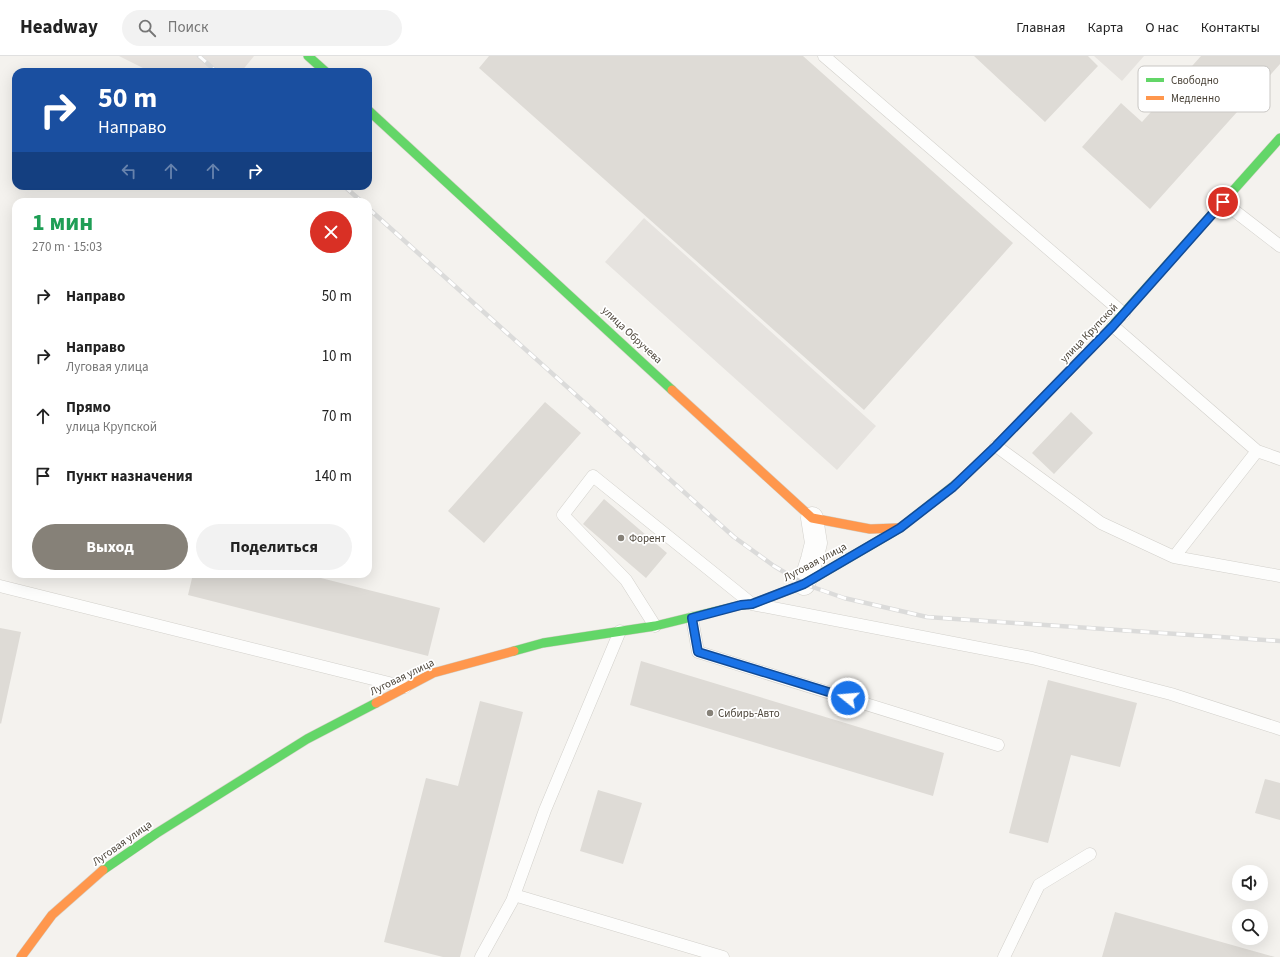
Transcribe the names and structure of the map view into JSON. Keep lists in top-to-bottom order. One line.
{"streets":{"main road":["улица Крупской","улица Обручева","Луговая улица"]},"crossings":[["улица Крупской","Луговая улица"]],"places":["Форент","Сибирь-Авто"],"legend":["Свободно","Медленно"],"page":{"header":"Headway","search":"Поиск","nav":["Главная","Карта","О нас","Контакты"],"turn":["50 m","Направо"],"heading":["1 мин","270 m · 15:03"],"list":[{"name":"Направо","value":"50 m"},{"name":"Направо","note":"Луговая улица","value":"10 m"},{"name":"Прямо","note":"улица Крупской","value":"70 m"},{"name":"Пункт назначения","value":"140 m"}],"buttons":["Выход","Поделиться"]}}
